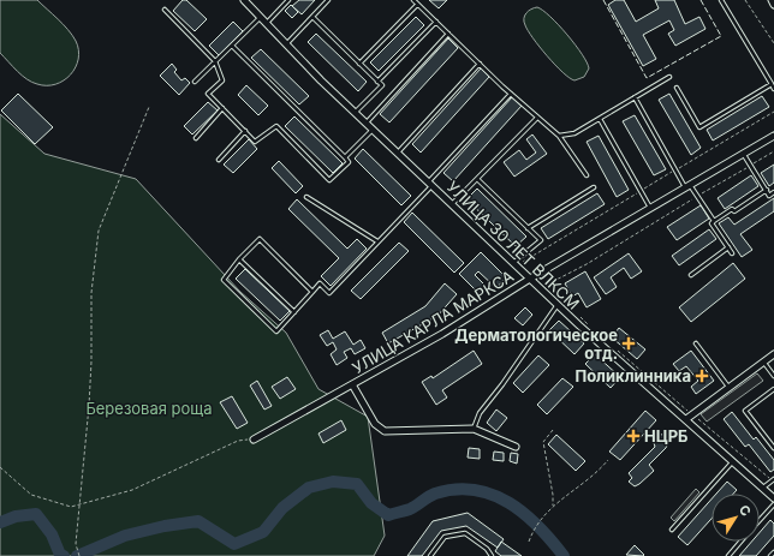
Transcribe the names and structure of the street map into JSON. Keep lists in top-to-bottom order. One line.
{"streets":{"street":["УЛИЦА 30 ЛЕТ ВЛКСМ","УЛИЦА КАРЛА МАРКСА"]},"crossings":[["УЛИЦА 30 ЛЕТ ВЛКСМ","УЛИЦА КАРЛА МАРКСА"]],"parks":["Березовая роща"],"places":{"health":["Дерматологическое отд.","Поликлинника","НЦРБ"]},"north":"top right"}
